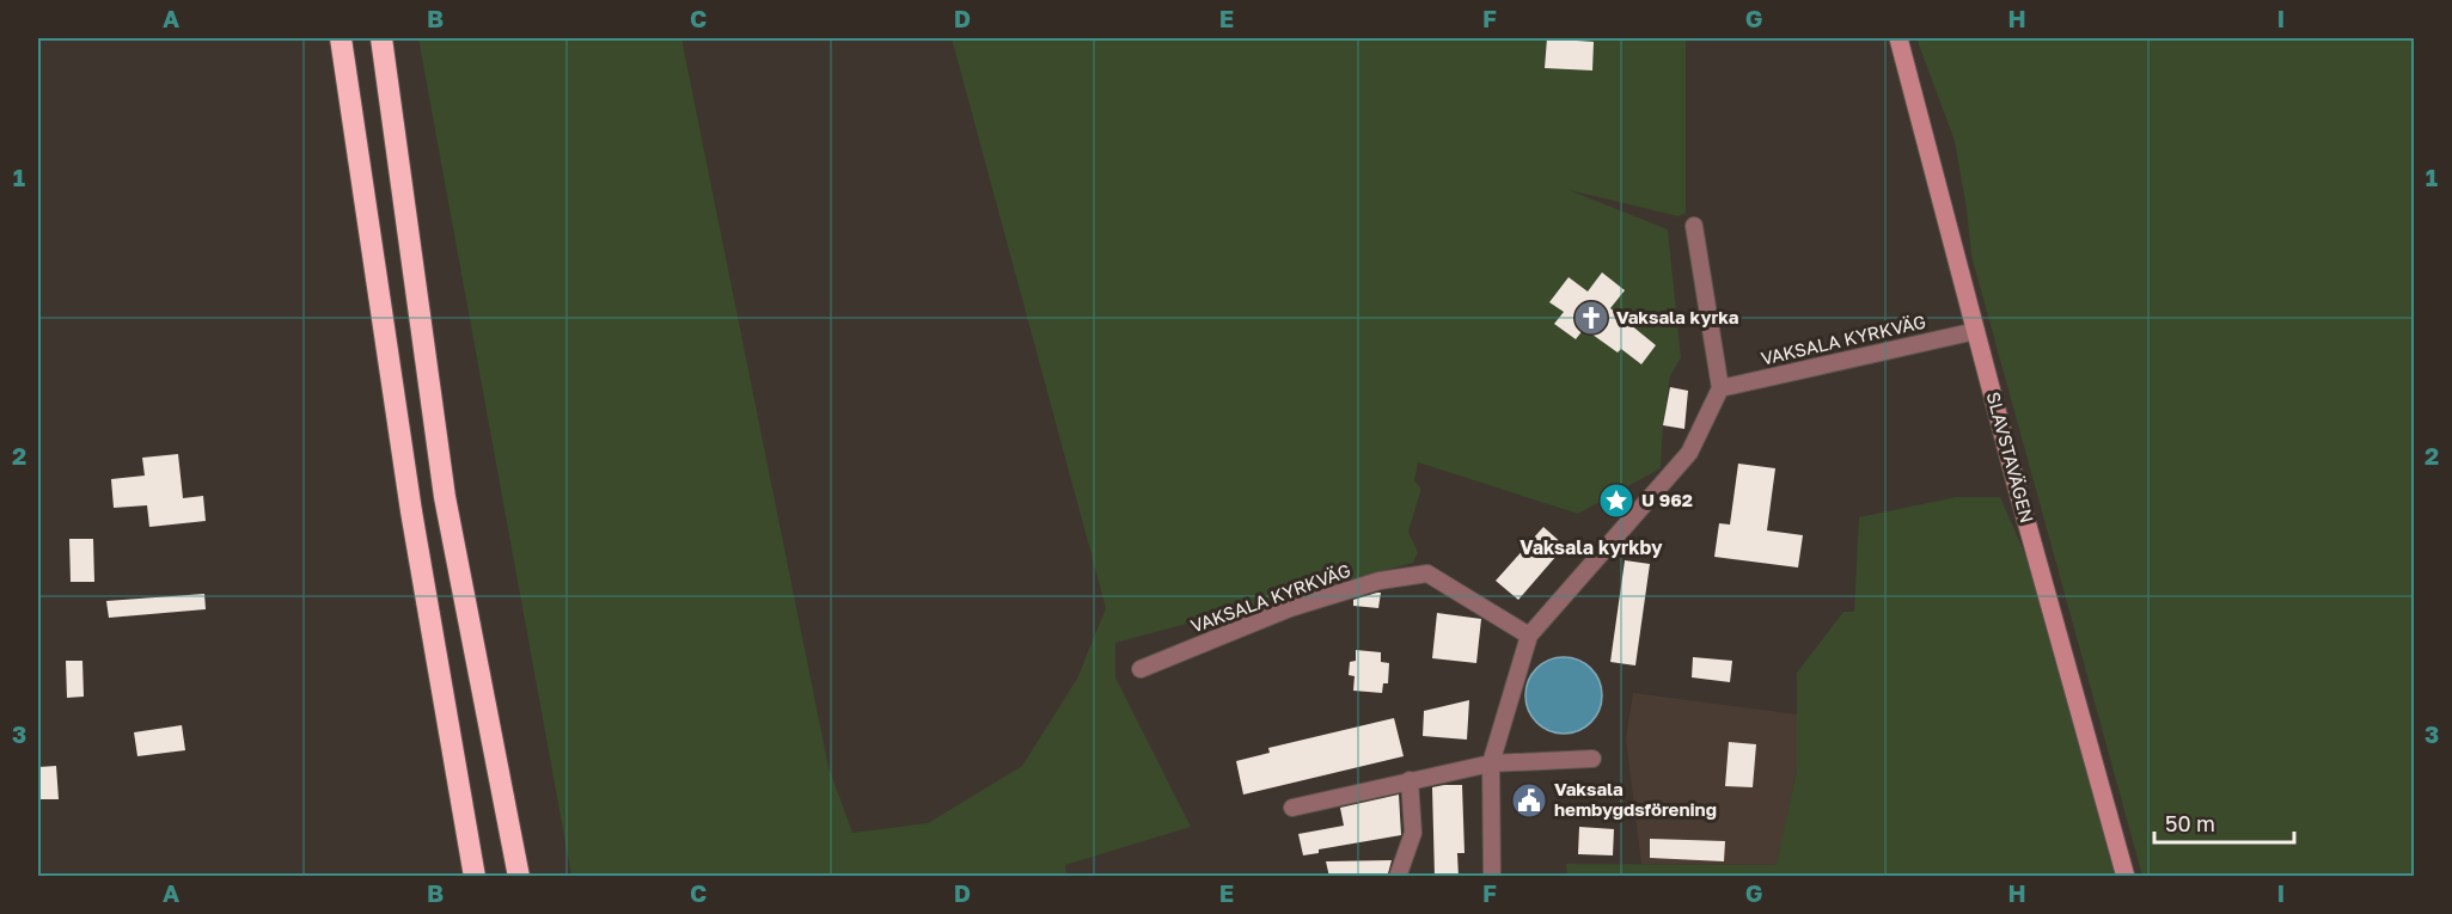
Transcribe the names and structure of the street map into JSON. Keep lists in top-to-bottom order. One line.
{"streets":{"street":["VAKSALA KYRKVÄG","SLAVSTAVÄGEN"]},"crossings":[["VAKSALA KYRKVÄG","SLAVSTAVÄGEN"]],"districts":["Vaksala kyrkby"],"places":{"church":["Vaksala kyrka"],"place":["U 962"],"public building":["Vaksala hembygdsförening"]},"scale_bar":"50 m","grid":{"columns":["A","B","C","D","E","F","G","H","I"],"rows":["1","2","3"]}}
